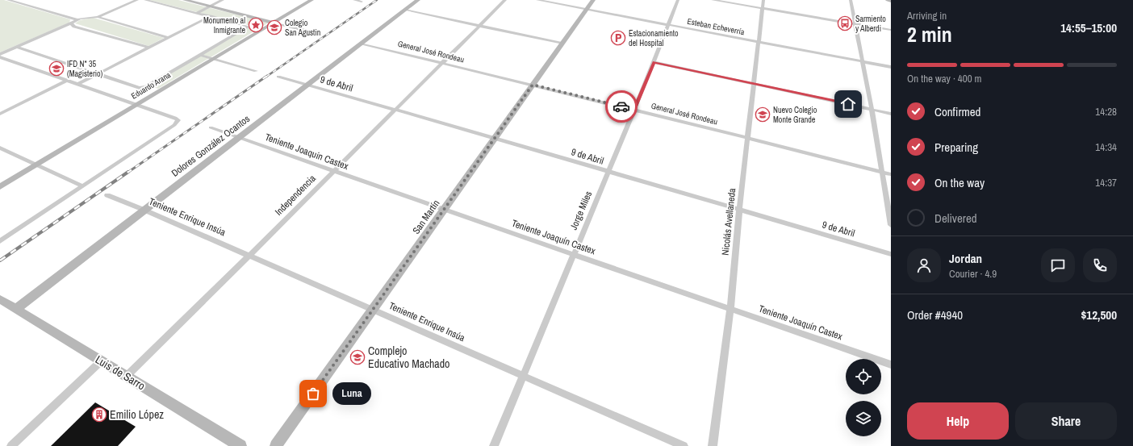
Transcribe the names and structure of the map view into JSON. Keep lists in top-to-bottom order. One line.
{"streets":{"street":["Esteban Echeverría","General José Rondeau","9 de Abril","Eduardo Arana","Dolores González Ocantos","Teniente Joaquín Castex","Independencia","Jorge Miles","Teniente Enrique Insúa","San Martín","Nicolás Avellaneda","Luis de Sarro"]},"crossings":[["Esteban Echeverría","Jorge Miles"],["Esteban Echeverría","San Martín"],["Esteban Echeverría","Nicolás Avellaneda"],["General José Rondeau","Dolores González Ocantos"],["General José Rondeau","Independencia"],["General José Rondeau","Jorge Miles"],["General José Rondeau","San Martín"],["General José Rondeau","Nicolás Avellaneda"],["9 de Abril","Dolores González Ocantos"],["9 de Abril","Independencia"],["9 de Abril","Jorge Miles"],["9 de Abril","San Martín"],["9 de Abril","Nicolás Avellaneda"],["Dolores González Ocantos","Teniente Joaquín Castex"],["Dolores González Ocantos","Teniente Enrique Insúa"],["Dolores González Ocantos","Luis de Sarro"],["Teniente Joaquín Castex","Independencia"],["Teniente Joaquín Castex","Jorge Miles"],["Teniente Joaquín Castex","San Martín"],["Teniente Joaquín Castex","Nicolás Avellaneda"],["Independencia","Teniente Enrique Insúa"],["Independencia","Luis de Sarro"],["Jorge Miles","Teniente Enrique Insúa"],["Teniente Enrique Insúa","San Martín"]],"places":{"bus stop":["Sarmiento y Alberdi"],"place":["Monumento al Inmigrante"],"school or university":["Colegio San Agustin","IFD N* 35 (Magisterio)","Nuevo Colegio Monte Grande","Complejo Educativo Machado"],"parking":["Estacionamiento del Hospital"],"other":["Luna"],"building":["Emilio López"]},"page":{"heading":["2 min","Arriving in","14:55–15:00"],"panel":["Jordan","Courier · 4.9","Order #4940","$12,500"],"bar":"On the way · 400 m","list":[["Confirmed","14:28"],["Preparing","14:34"],["On the way","14:37"],"Delivered"],"bubble":"Luna","buttons":["Help","Share"]}}
